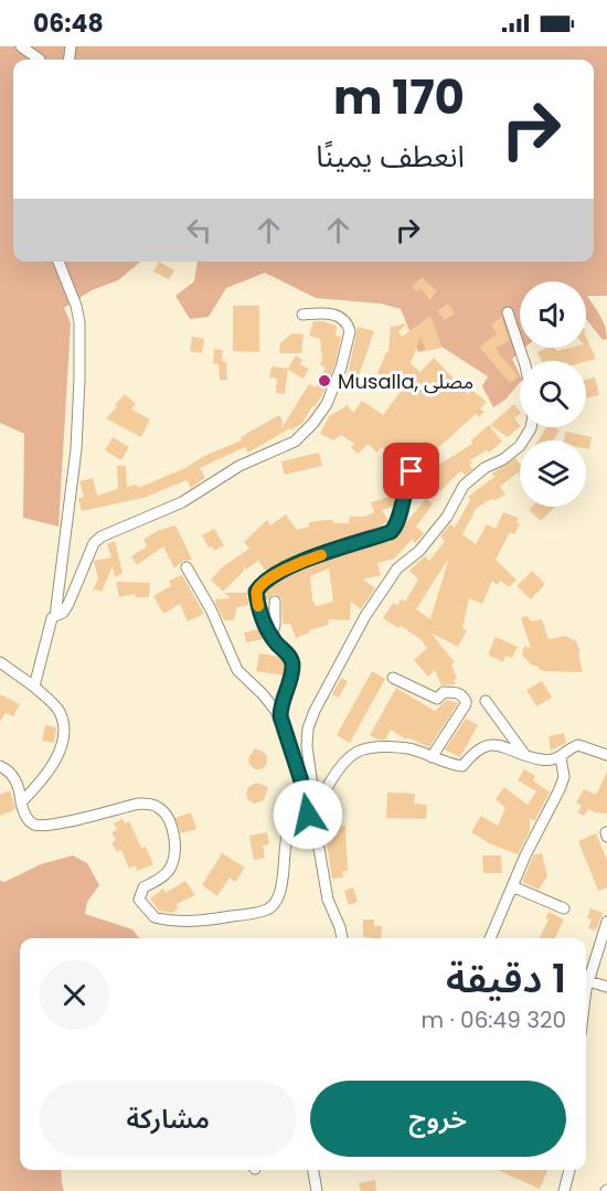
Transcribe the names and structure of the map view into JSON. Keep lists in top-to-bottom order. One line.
{"places":["Musalla, مصلى"],"page":{"status":"06:48","turn":["170 m","انعطف يمينًا"],"heading":["1 دقيقة","320 m · 06:49"],"buttons":["خروج","مشاركة"]}}
